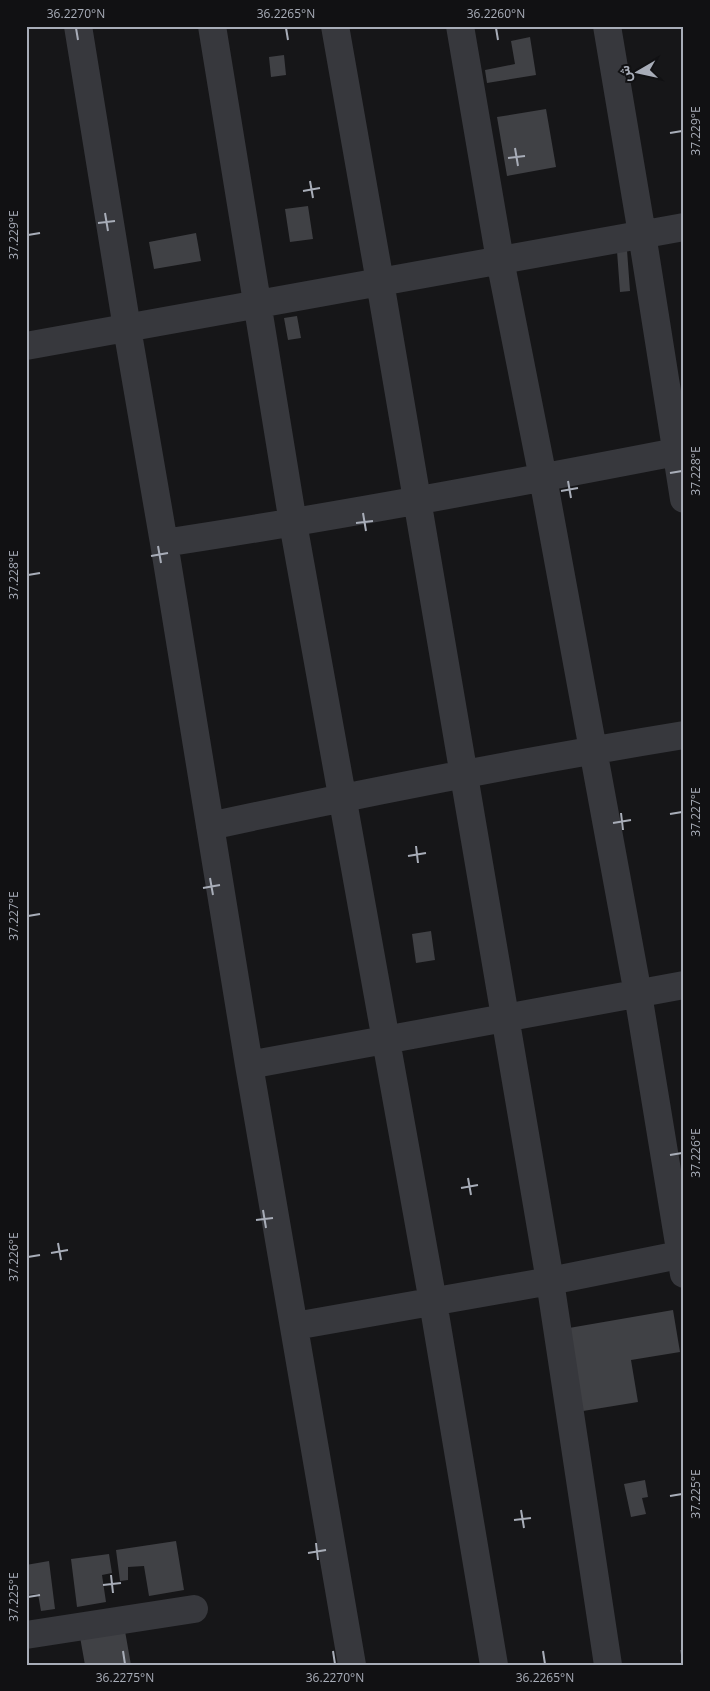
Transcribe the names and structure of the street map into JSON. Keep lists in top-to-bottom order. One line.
{"north":"left","coordinates":["36.2270°N","36.2265°N","36.2260°N","37.229°E","37.228°E","37.227°E","37.226°E","37.225°E","36.2275°N"]}
